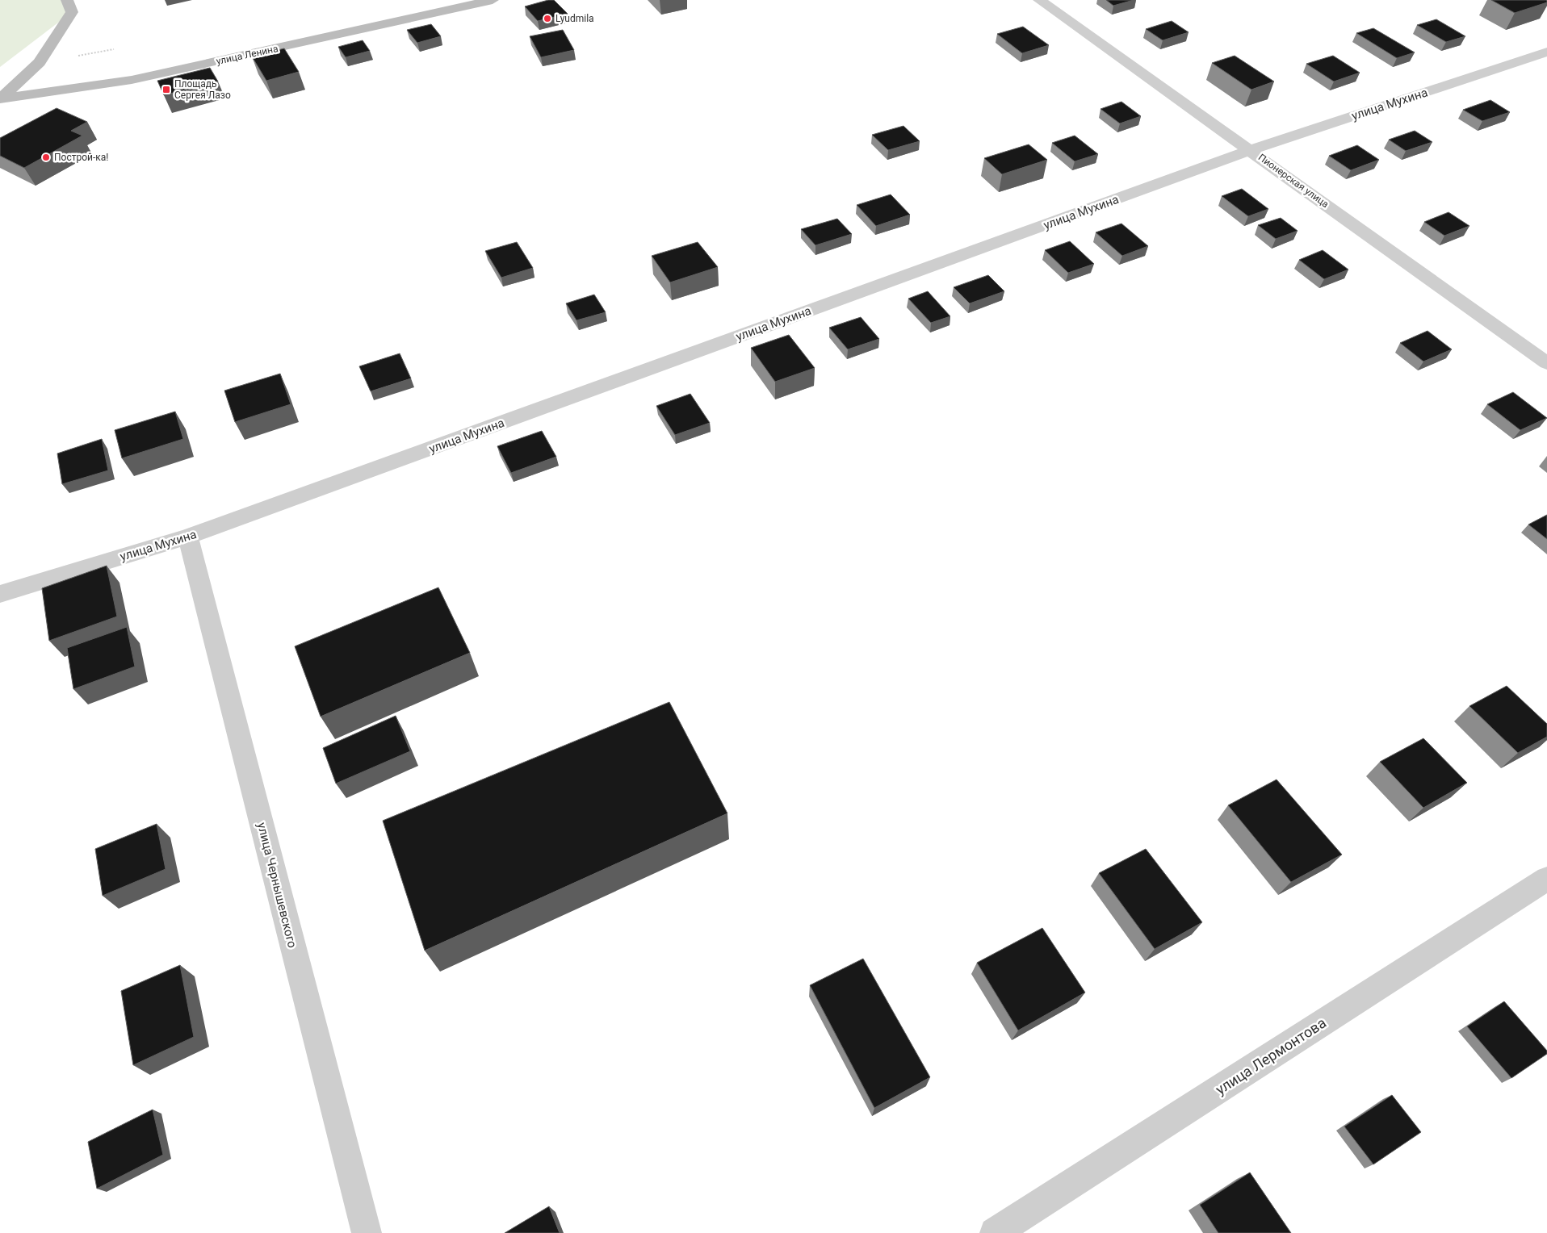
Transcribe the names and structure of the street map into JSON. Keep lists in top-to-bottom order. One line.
{"streets":{"main road":["улица Ленина"],"street":["улица Мухина","Пионерская улица","улица Чернышевского","улица Лермонтова"]},"crossings":[["улица Мухина","Пионерская улица"],["улица Мухина","улица Чернышевского"]],"places":{"other":["Lyudmila","Построй-ка!"],"transit":["Площадь Сергея Лазо"]}}
